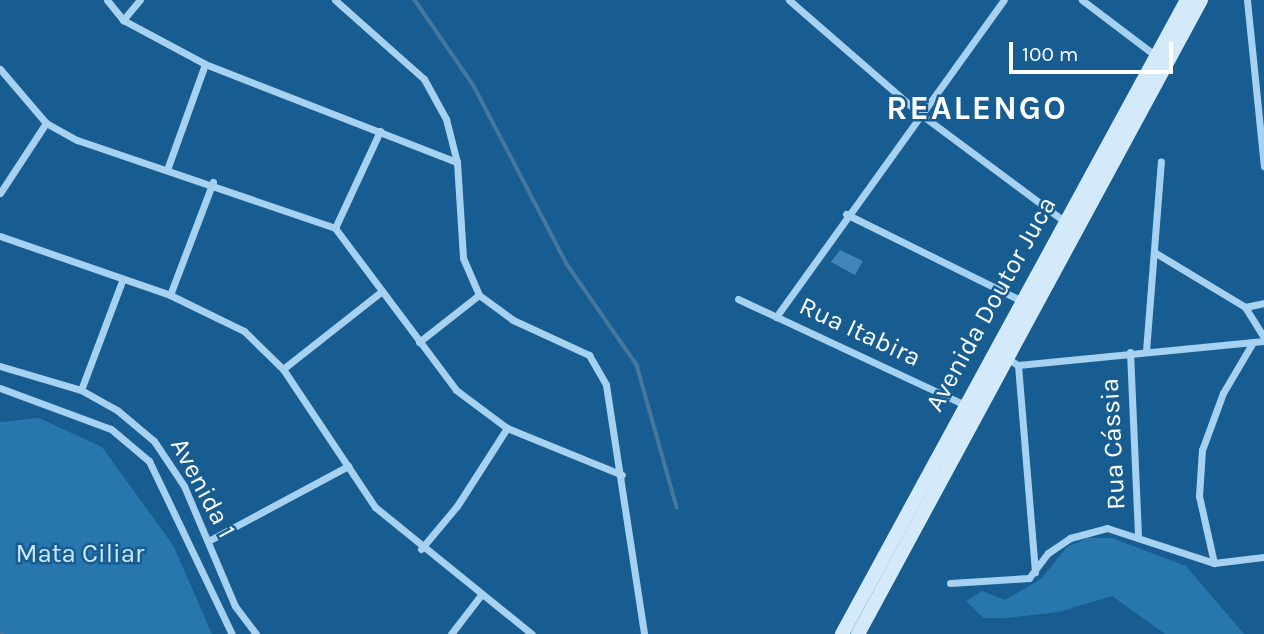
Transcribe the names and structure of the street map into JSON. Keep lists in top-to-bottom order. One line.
{"streets":{"main road":["Avenida Doutor Juca"],"street":["Rua Itabira","Rua Cássia","Avenida 1"]},"crossings":[["Avenida Doutor Juca","Rua Itabira"]],"districts":["REALENGO"],"parks":["Mata Ciliar"],"scale_bar":"100 m"}
